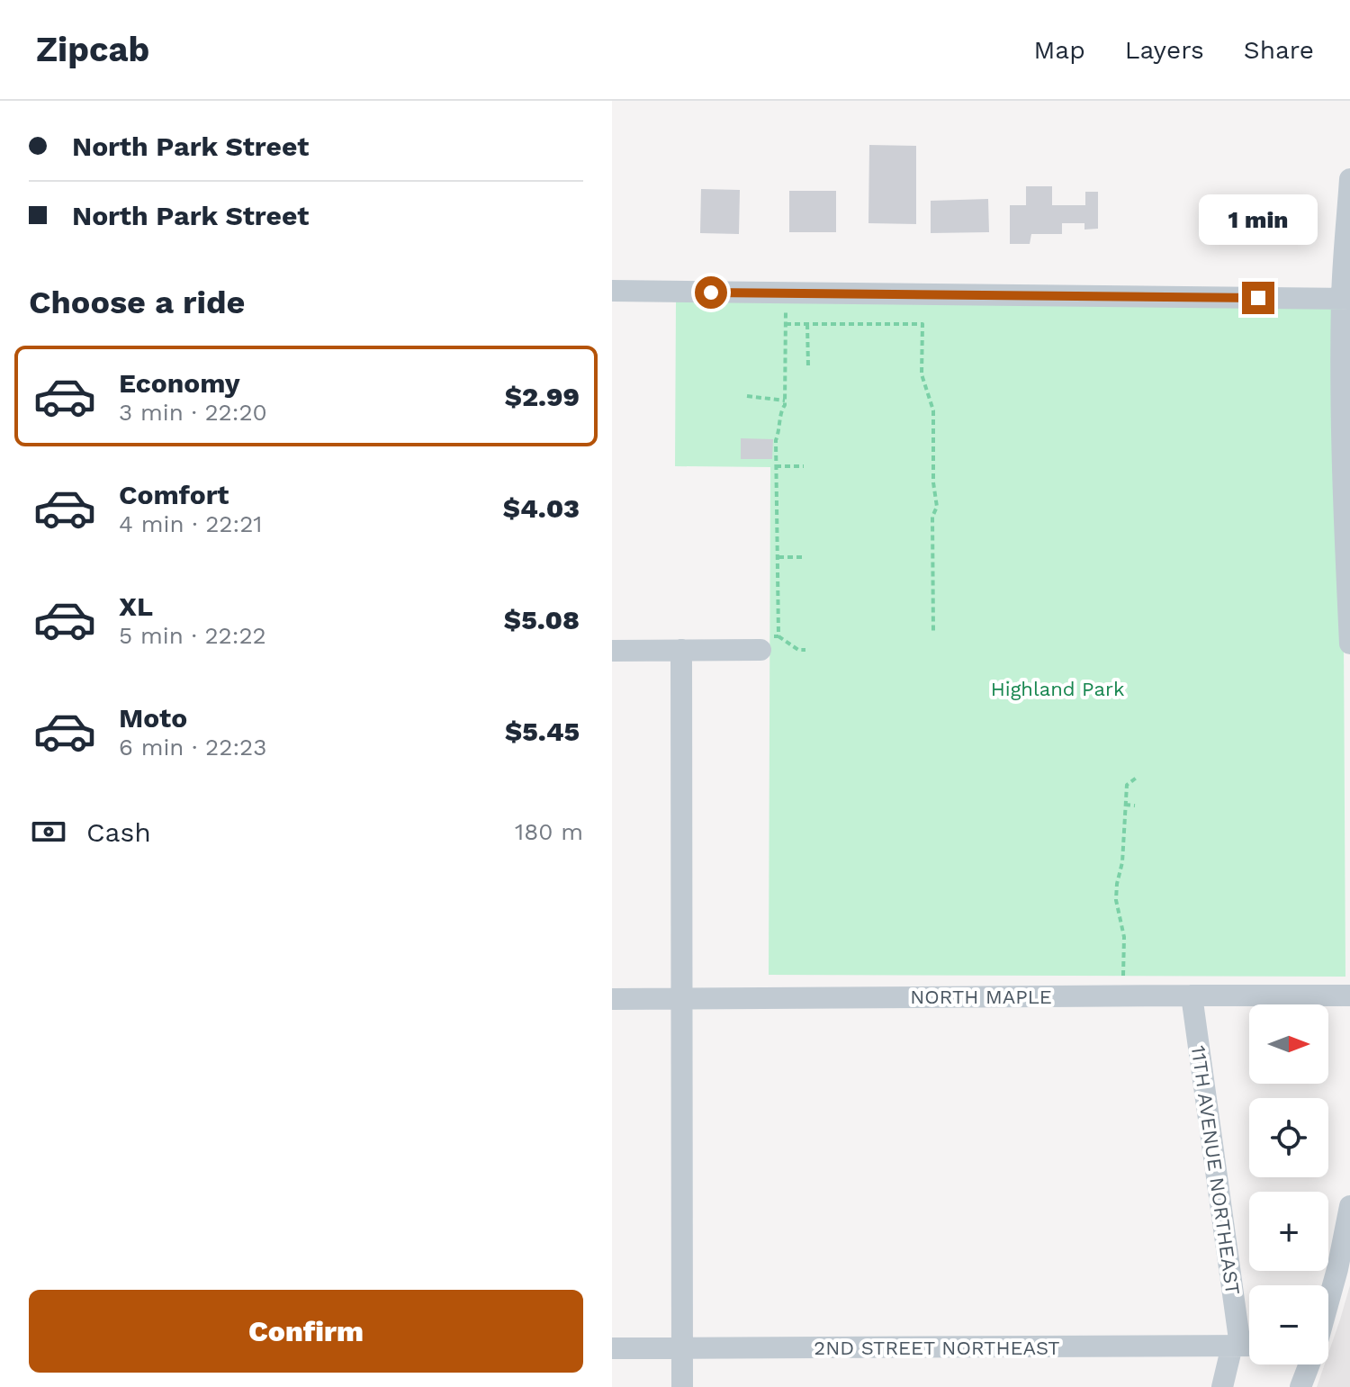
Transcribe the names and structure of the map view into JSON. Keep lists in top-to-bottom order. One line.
{"streets":{"street":["NORTH MAPLE","11TH AVENUE NORTHEAST","2ND STREET NORTHEAST"]},"crossings":[["NORTH MAPLE","11TH AVENUE NORTHEAST"],["11TH AVENUE NORTHEAST","2ND STREET NORTHEAST"]],"parks":["Highland Park"],"north":"right","page":{"header":"Zipcab","nav":["Map","Layers","Share"],"banner":["North Park Street","North Park Street"],"bubble":"1 min","heading":"Choose a ride","list":[{"name":"Economy","note":"3 min · 22:20","value":"$2.99"},{"name":"Comfort","note":"4 min · 22:21","value":"$4.03"},{"name":"XL","note":"5 min · 22:22","value":"$5.08"},{"name":"Moto","note":"6 min · 22:23","value":"$5.45"}],"pay":["Cash","180 m"],"map_buttons":["+","−"],"buttons":"Confirm"}}
